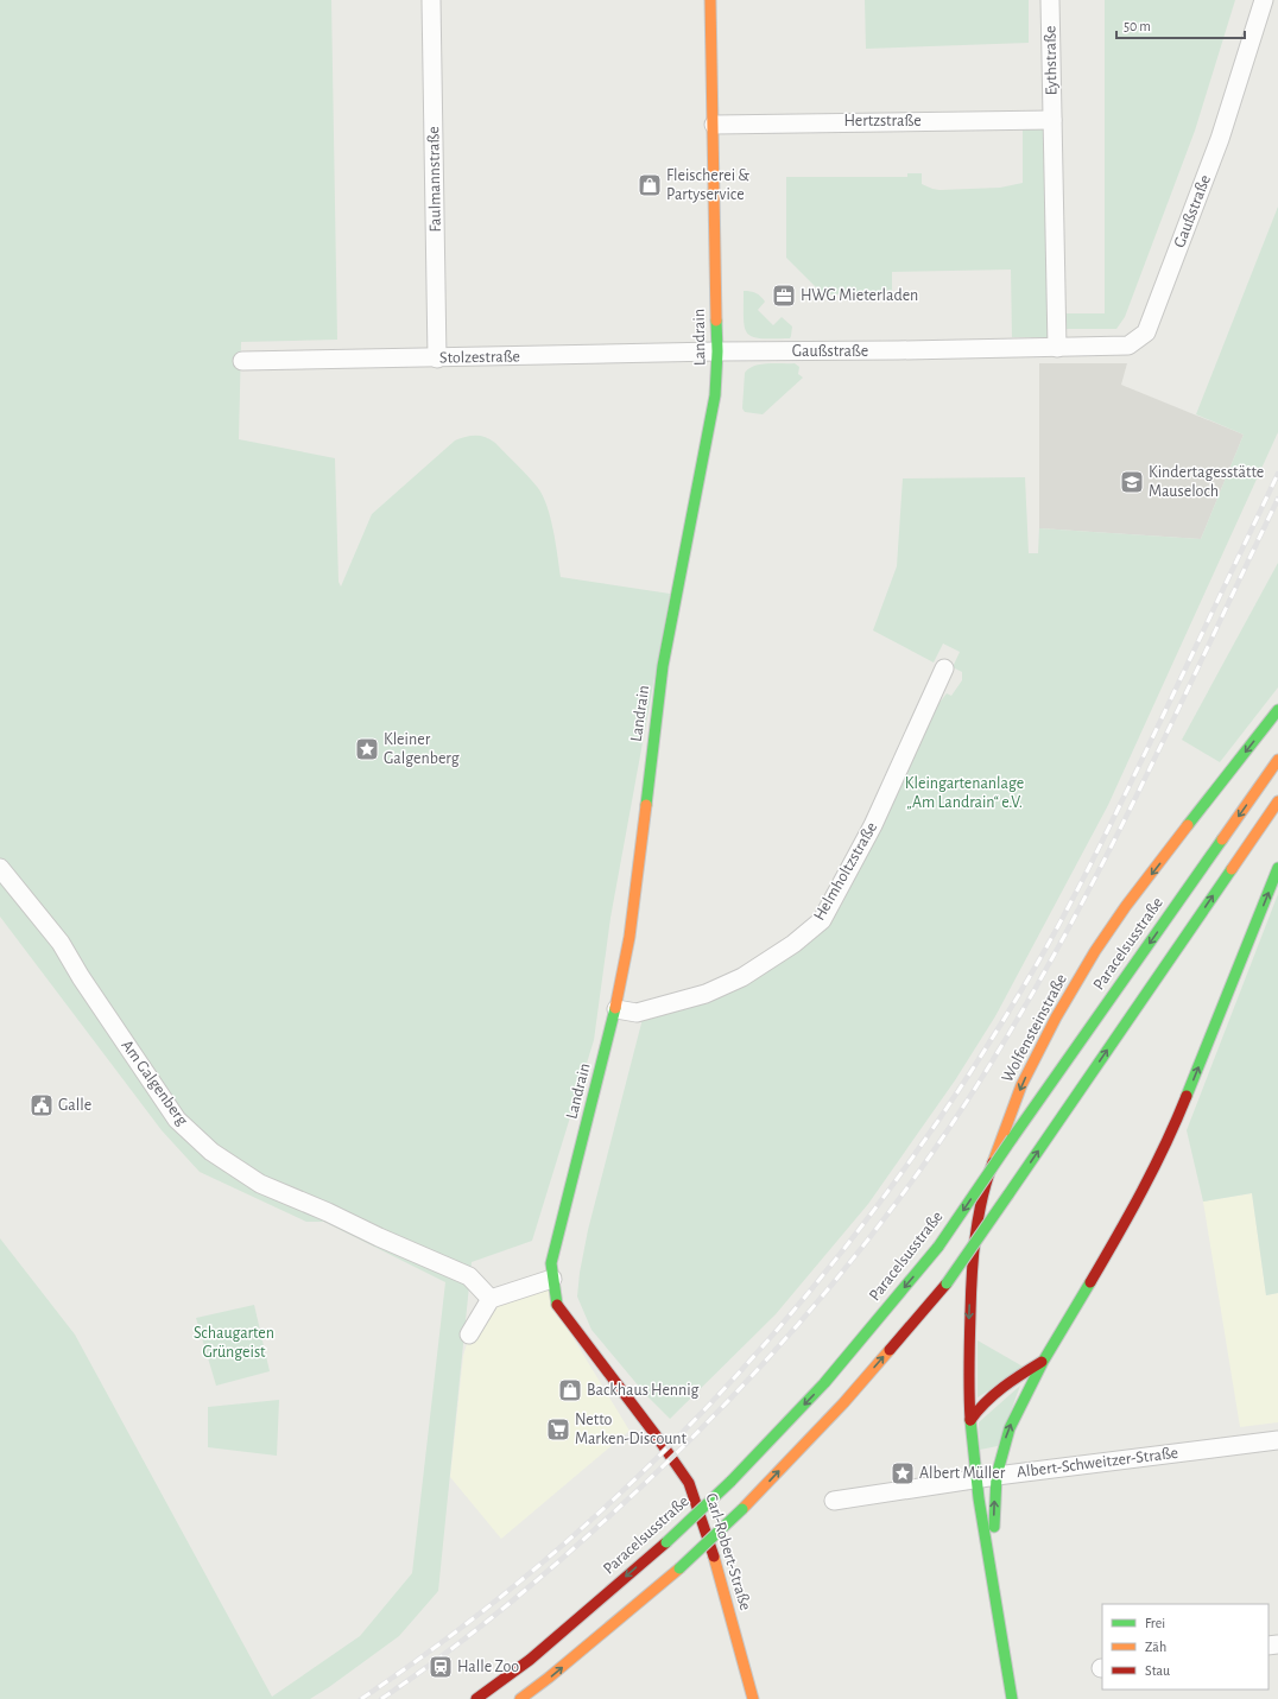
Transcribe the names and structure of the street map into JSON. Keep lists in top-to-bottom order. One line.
{"streets":{"main road":["Landrain","Paracelsusstraße","Wolfensteinstraße","Carl-Robert-Straße"],"street":["Eythstraße","Hertzstraße","Faulmannstraße","Gaußstraße","Stolzestraße","Helmholtzstraße","Am Galgenberg","Albert-Schweitzer-Straße"]},"crossings":[["Eythstraße","Hertzstraße"],["Hertzstraße","Landrain"],["Faulmannstraße","Stolzestraße"],["Gaußstraße","Landrain"],["Gaußstraße","Stolzestraße"],["Landrain","Stolzestraße"],["Landrain","Helmholtzstraße"],["Landrain","Carl-Robert-Straße"],["Wolfensteinstraße","Albert-Schweitzer-Straße"]],"parks":["Kleingartenanlage „Am Landrain“ e.V.","Schaugarten Grüngeist"],"places":{"shop":["Fleischerei & Partyservice","Backhaus Hennig"],"office":["HWG Mieterladen"],"school or university":["Kindertagesstätte Mauseloch"],"place":["Kleiner Galgenberg","Albert Müller"],"public building":["Galle"],"supermarket":["Netto Marken-Discount"],"station":["Halle Zoo"]},"legend":["Frei","Zäh","Stau"],"scale_bar":"50 m"}
